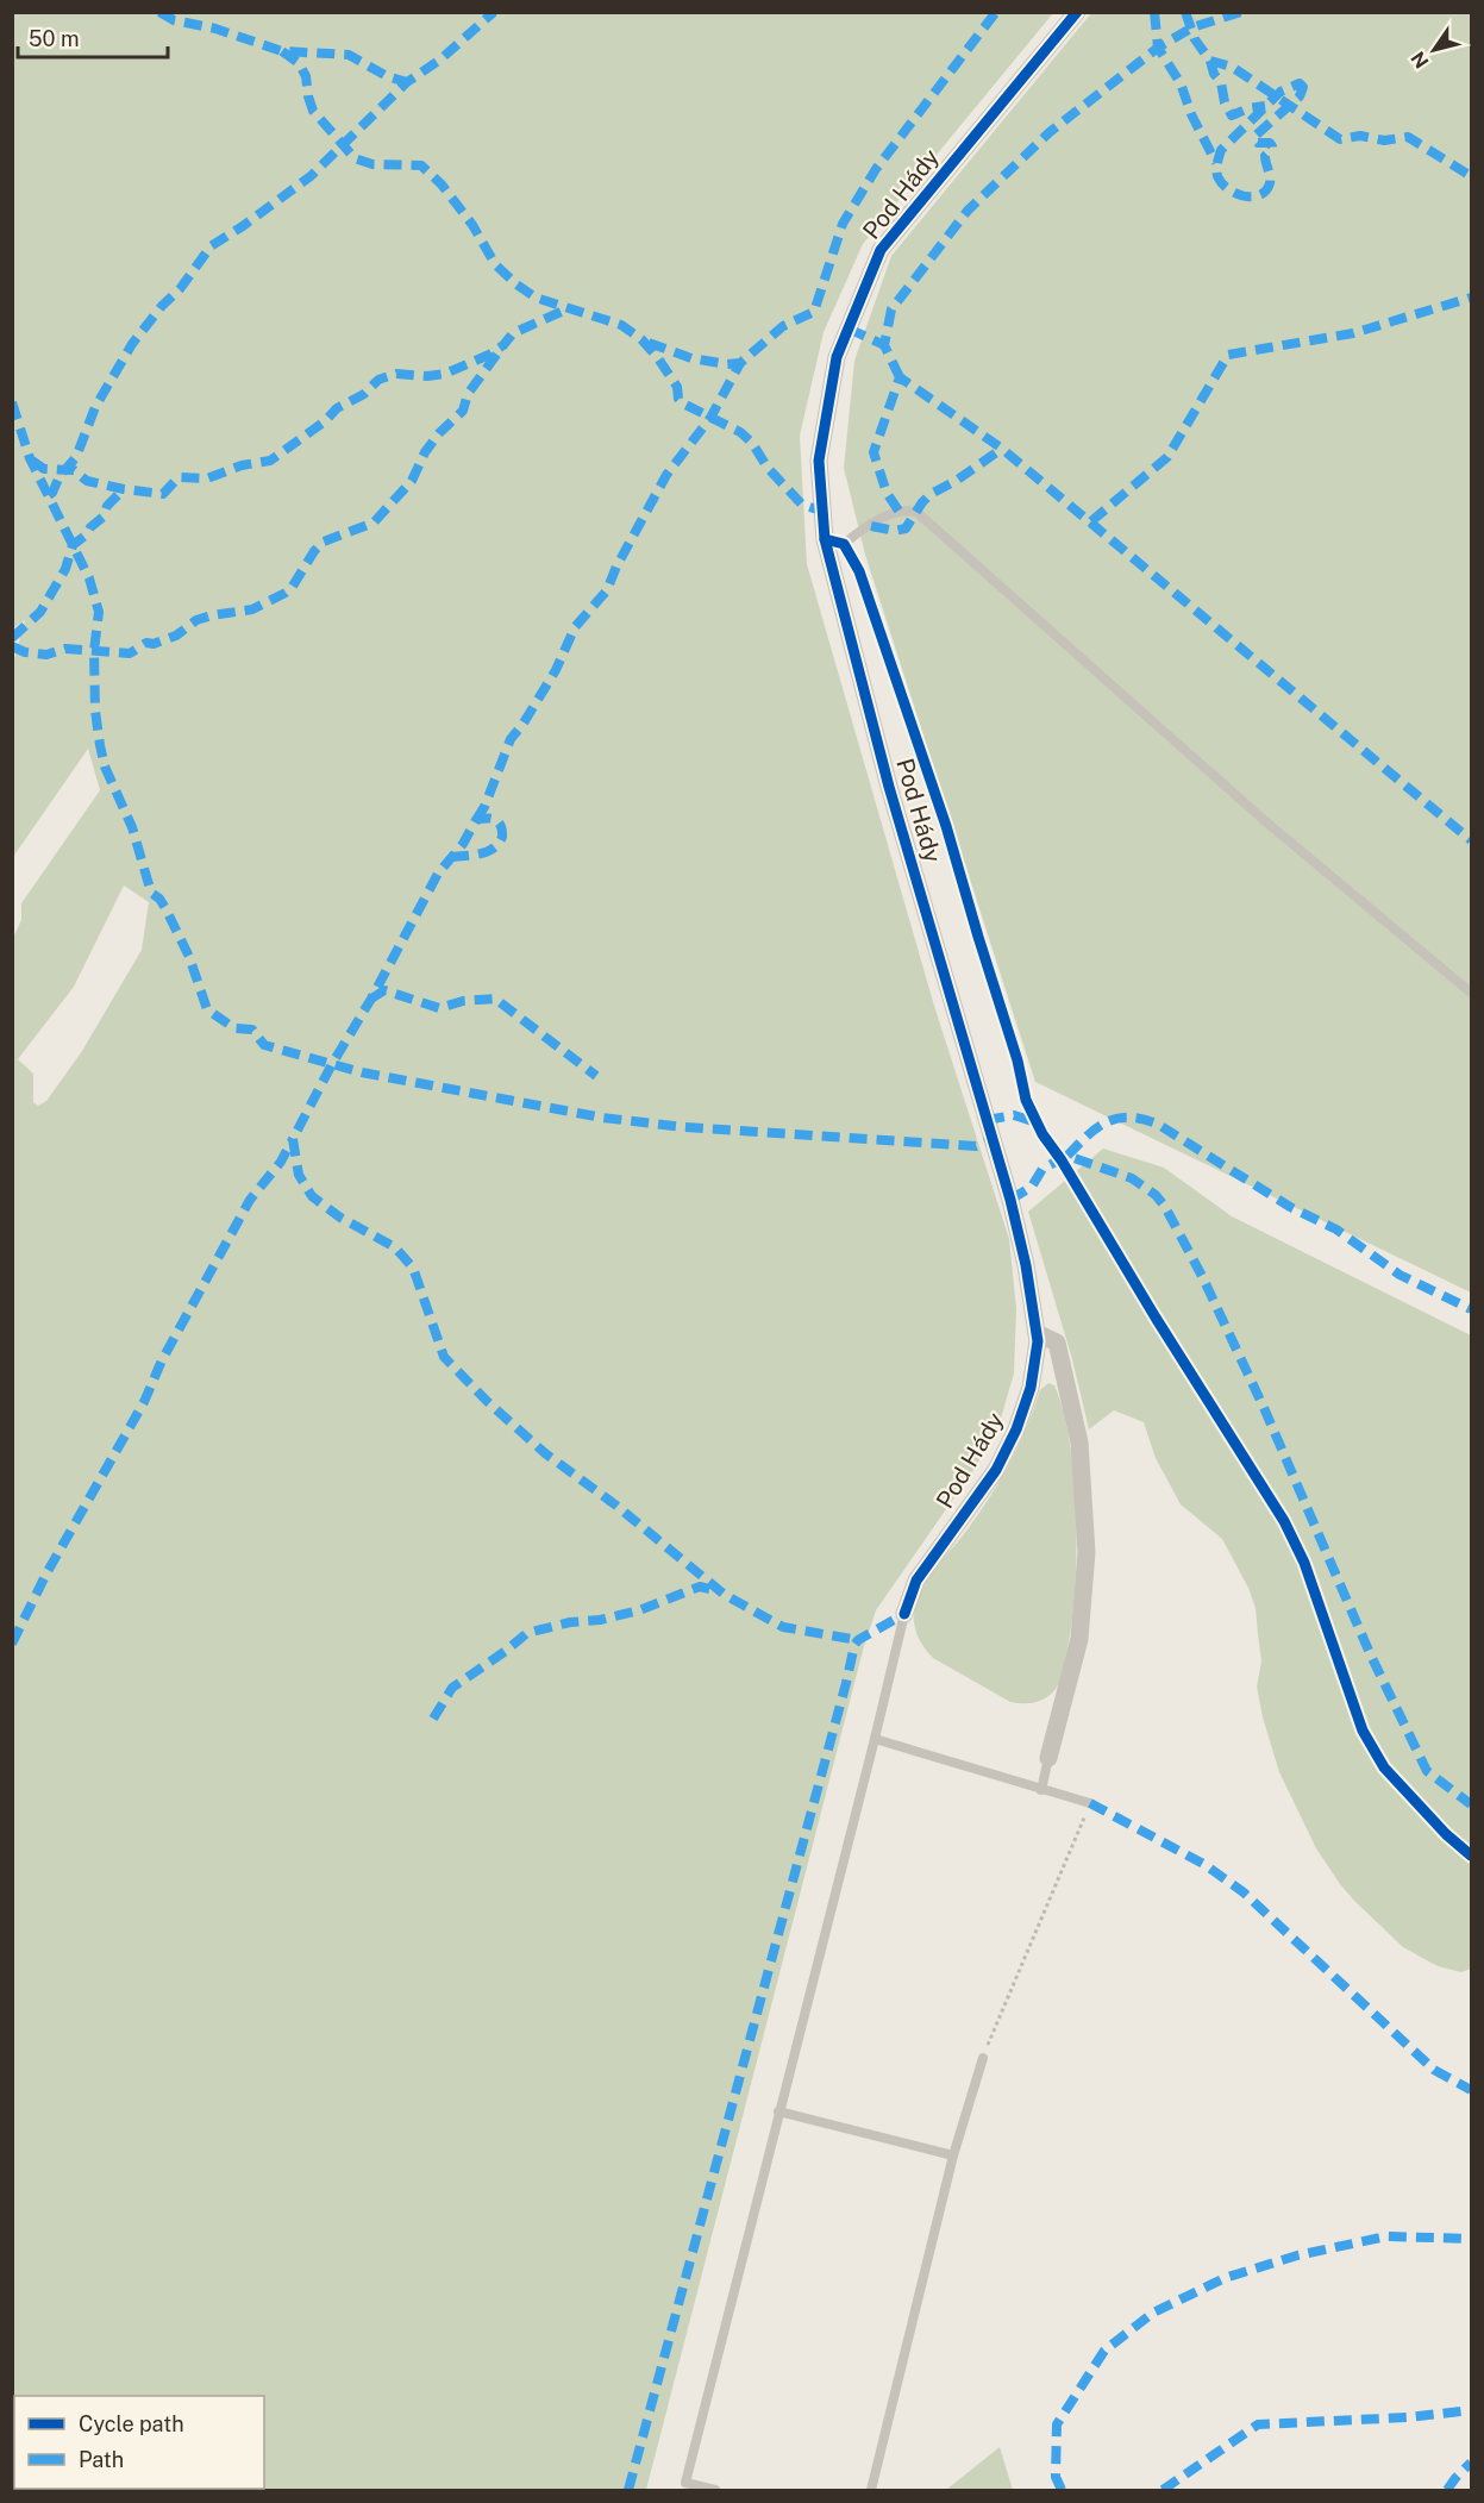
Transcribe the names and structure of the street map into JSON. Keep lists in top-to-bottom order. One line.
{"streets":{"street":["Pod Hády"]},"legend":["Cycle path","Path"],"scale_bar":"50 m","north":"bottom left"}
